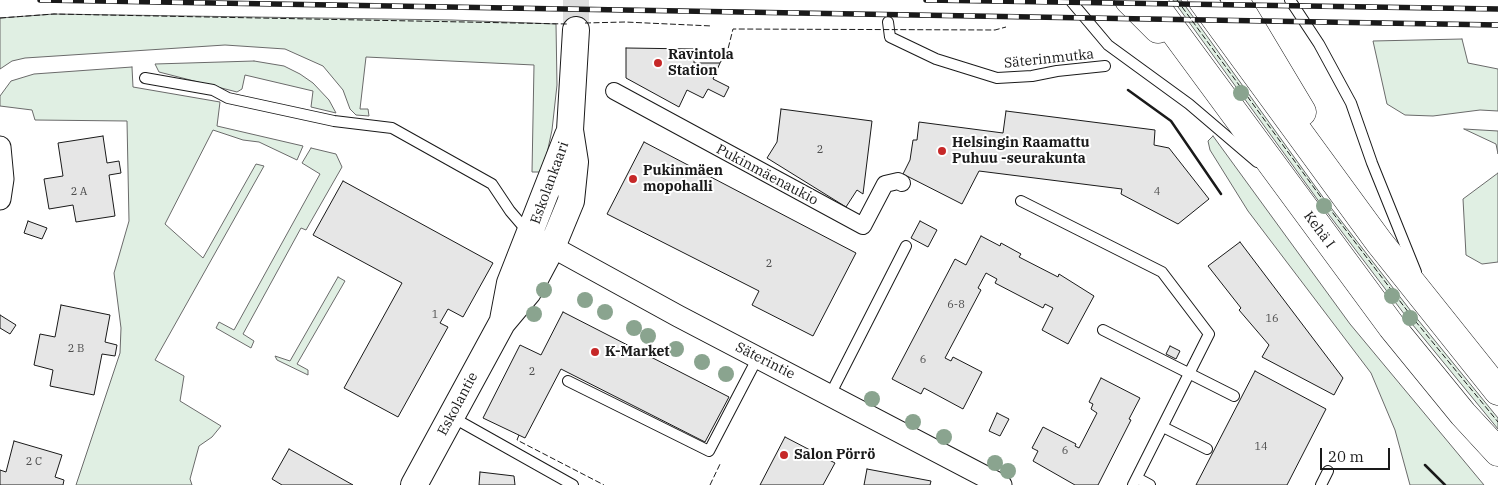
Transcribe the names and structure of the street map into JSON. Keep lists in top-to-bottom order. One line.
{"streets":{"highway":["Kehä I"],"street":["Pukinmäenaukio","Eskolankaari","Säterintie","Eskolantie"],"lane":["Säterinmutka"]},"crossings":[["Eskolankaari","Säterintie"],["Eskolankaari","Eskolantie"],["Säterintie","Eskolantie"]],"places":["Ravintola Station","Helsingin Raamattu Puhuu -seurakunta","Pukinmäen mopohalli","K-Market","Salon Pörrö"],"house_numbers":["2","2 A","4","2","6-8","1","16","2 B","6","2","14","6","2 C"],"scale_bar":"20 m"}
